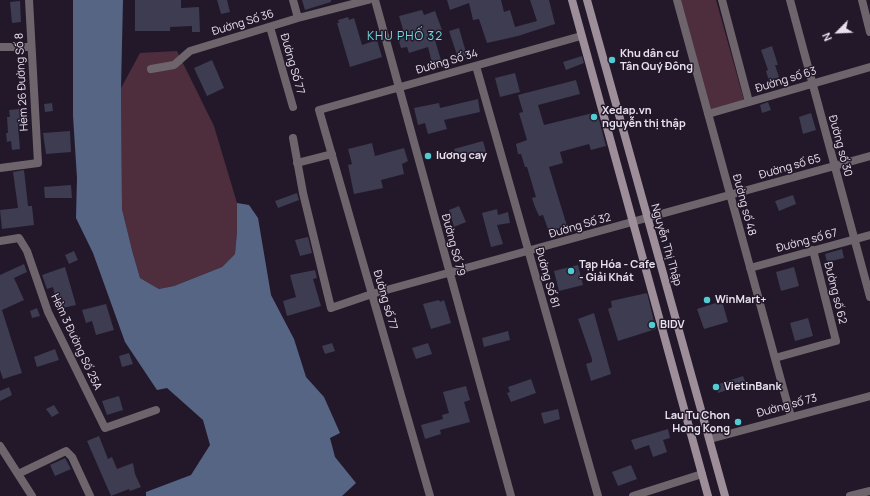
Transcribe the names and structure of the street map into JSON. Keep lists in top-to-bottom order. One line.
{"streets":{"main road":["Nguyễn Thị Thập"],"street":["Đường Số 36","Đường Số 34","Đường Số 77","Đường số 63","Hẻm 26 Đường Số 8","Đường số 30","Đường số 65","Đường số 48","Đường Số 32","Đường số 67","Đường Số 79","Đường Số 81","Đường số 62","Đường số 77","Hẻm 3 Đường Số 25A","Đường số 73"]},"crossings":[["Đường Số 36","Đường Số 77"],["Đường Số 34","Đường Số 79"],["Đường Số 34","Đường Số 81"],["Đường Số 34","Đường số 77"],["Đường số 63","Đường số 30"],["Đường số 63","Đường số 48"],["Đường số 30","Đường số 65"],["Đường số 30","Đường số 67"],["Đường số 65","Đường số 48"],["Đường số 65","Đường Số 32"],["Đường số 65","Nguyễn Thị Thập"],["Đường số 48","Đường số 67"],["Đường số 48","Đường số 62"],["Đường số 48","Đường số 73"],["Đường Số 32","Đường Số 79"],["Đường Số 32","Nguyễn Thị Thập"],["Đường Số 32","Đường Số 81"],["Đường Số 32","Đường số 77"],["Đường số 67","Đường số 62"],["Nguyễn Thị Thập","Đường số 73"]],"districts":["KHU PHỐ 32"],"places":["Khu dân cư Tân Quý Đông","Xedap.vn nguyễn thị thập","lương cay","Tạp Hóa - Cafe - Giải Khát","WinMart+","BIDV","VietinBank","Lau Tu Chon Hong Kong"],"north":"bottom left"}
